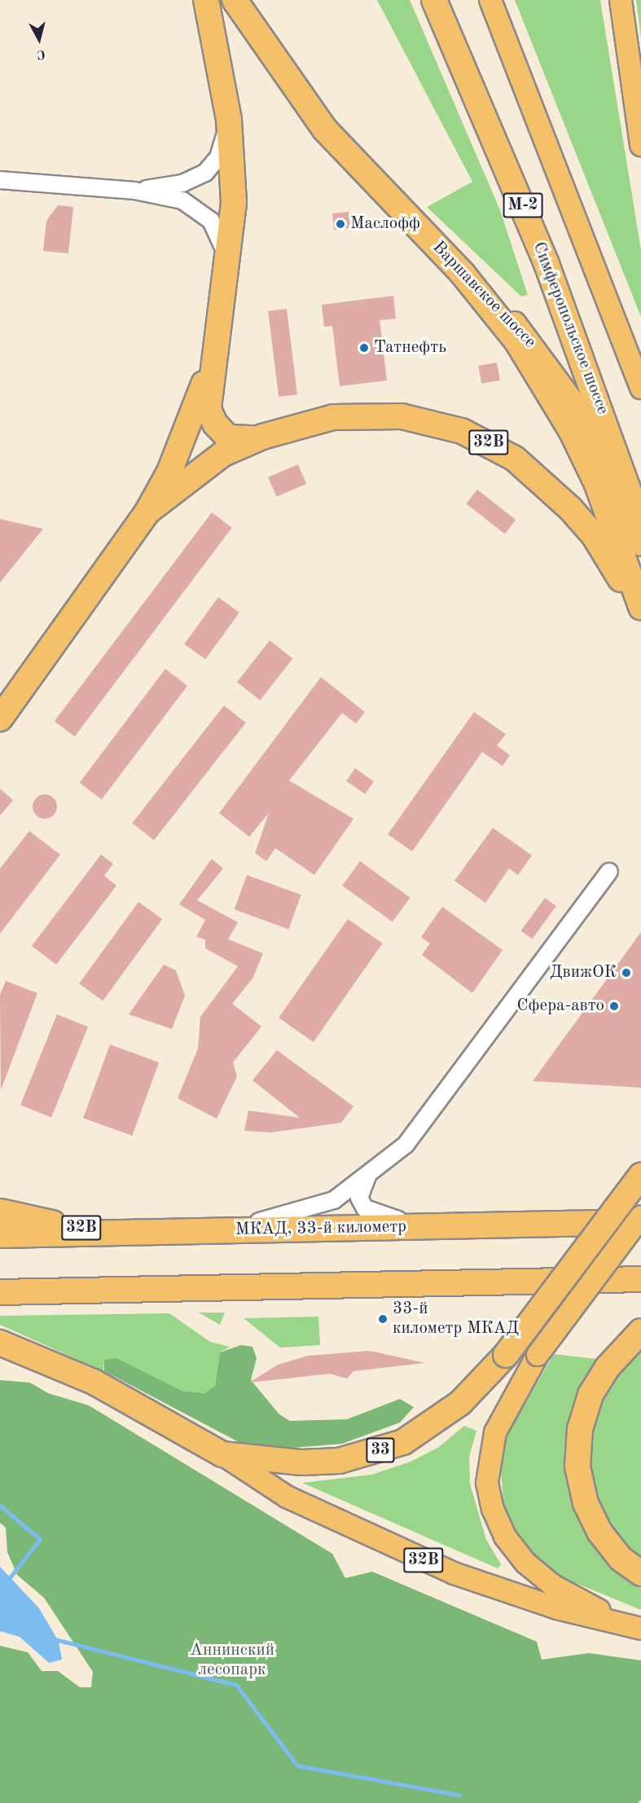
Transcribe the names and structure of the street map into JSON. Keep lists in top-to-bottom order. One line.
{"streets":{"highway":["М-2","Варшавское шоссе","Симферопольское шоссе","32B","МКАД, 33-й километр","33"]},"crossings":[["32B","МКАД, 33-й километр"],["32B","33"]],"parks":["Аннинский лесопарк"],"places":["Маслофф","Татнефть","ДвижОК","Сфера-авто","33-й километр МКАД"],"north":"bottom"}
